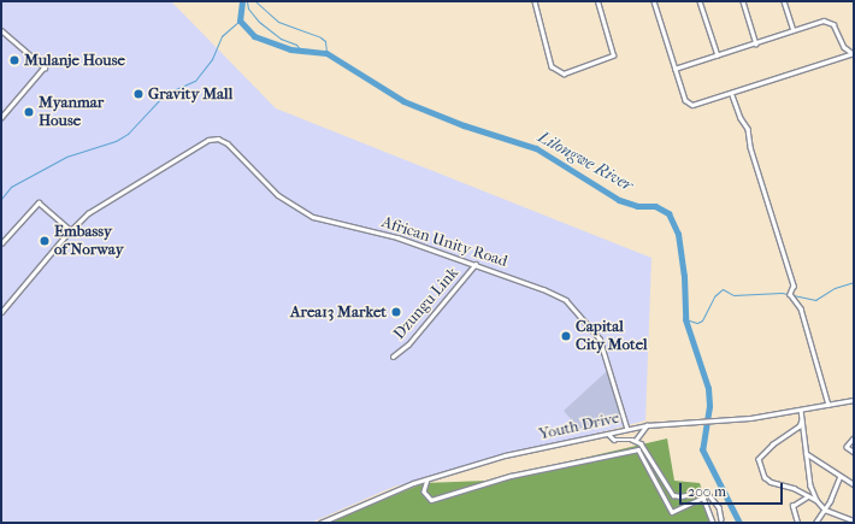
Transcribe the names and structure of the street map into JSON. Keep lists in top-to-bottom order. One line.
{"streets":{"street":["African Unity Road","Dzungu Link","Youth Drive"]},"crossings":[["African Unity Road","Dzungu Link"],["African Unity Road","Youth Drive"]],"water":["Lilongwe River"],"places":["Mulanje House","Gravity Mall","Myanmar House","Embassy of Norway","Area13 Market","Capital City Motel"],"scale_bar":"200 m"}
